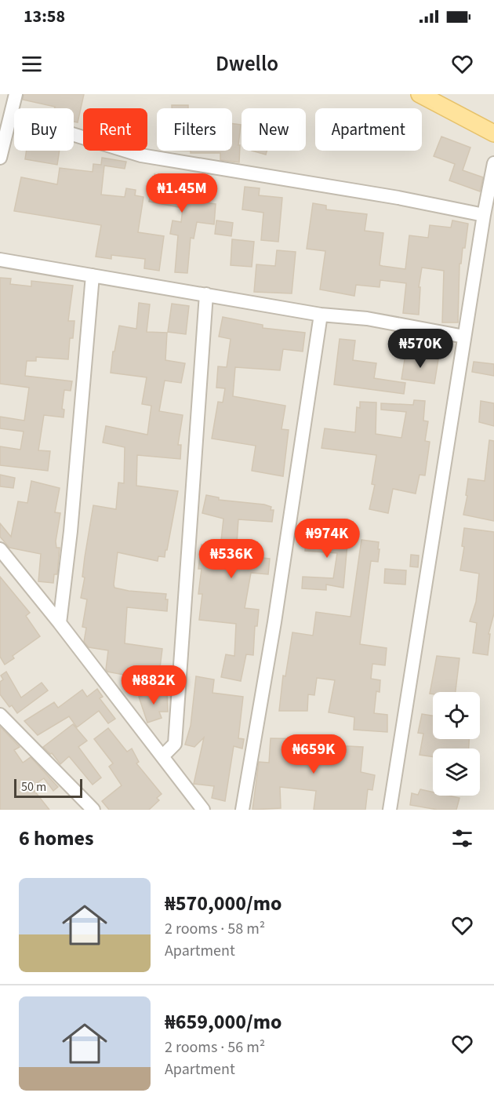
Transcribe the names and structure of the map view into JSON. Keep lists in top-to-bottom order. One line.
{"scale_bar":"50 m","page":{"status":"13:58","header":"Dwello","chip":["Buy","Rent","Filters","New","Apartment"],"price":["₦1.45M","₦570K","₦974K","₦536K","₦882K","₦659K"],"scale":"50 m","heading":"6 homes","list":[{"name":"₦570,000/mo","note":"2 rooms · 58 m² · Apartment"},{"name":"₦659,000/mo","note":"2 rooms · 56 m² · Apartment"}]}}
